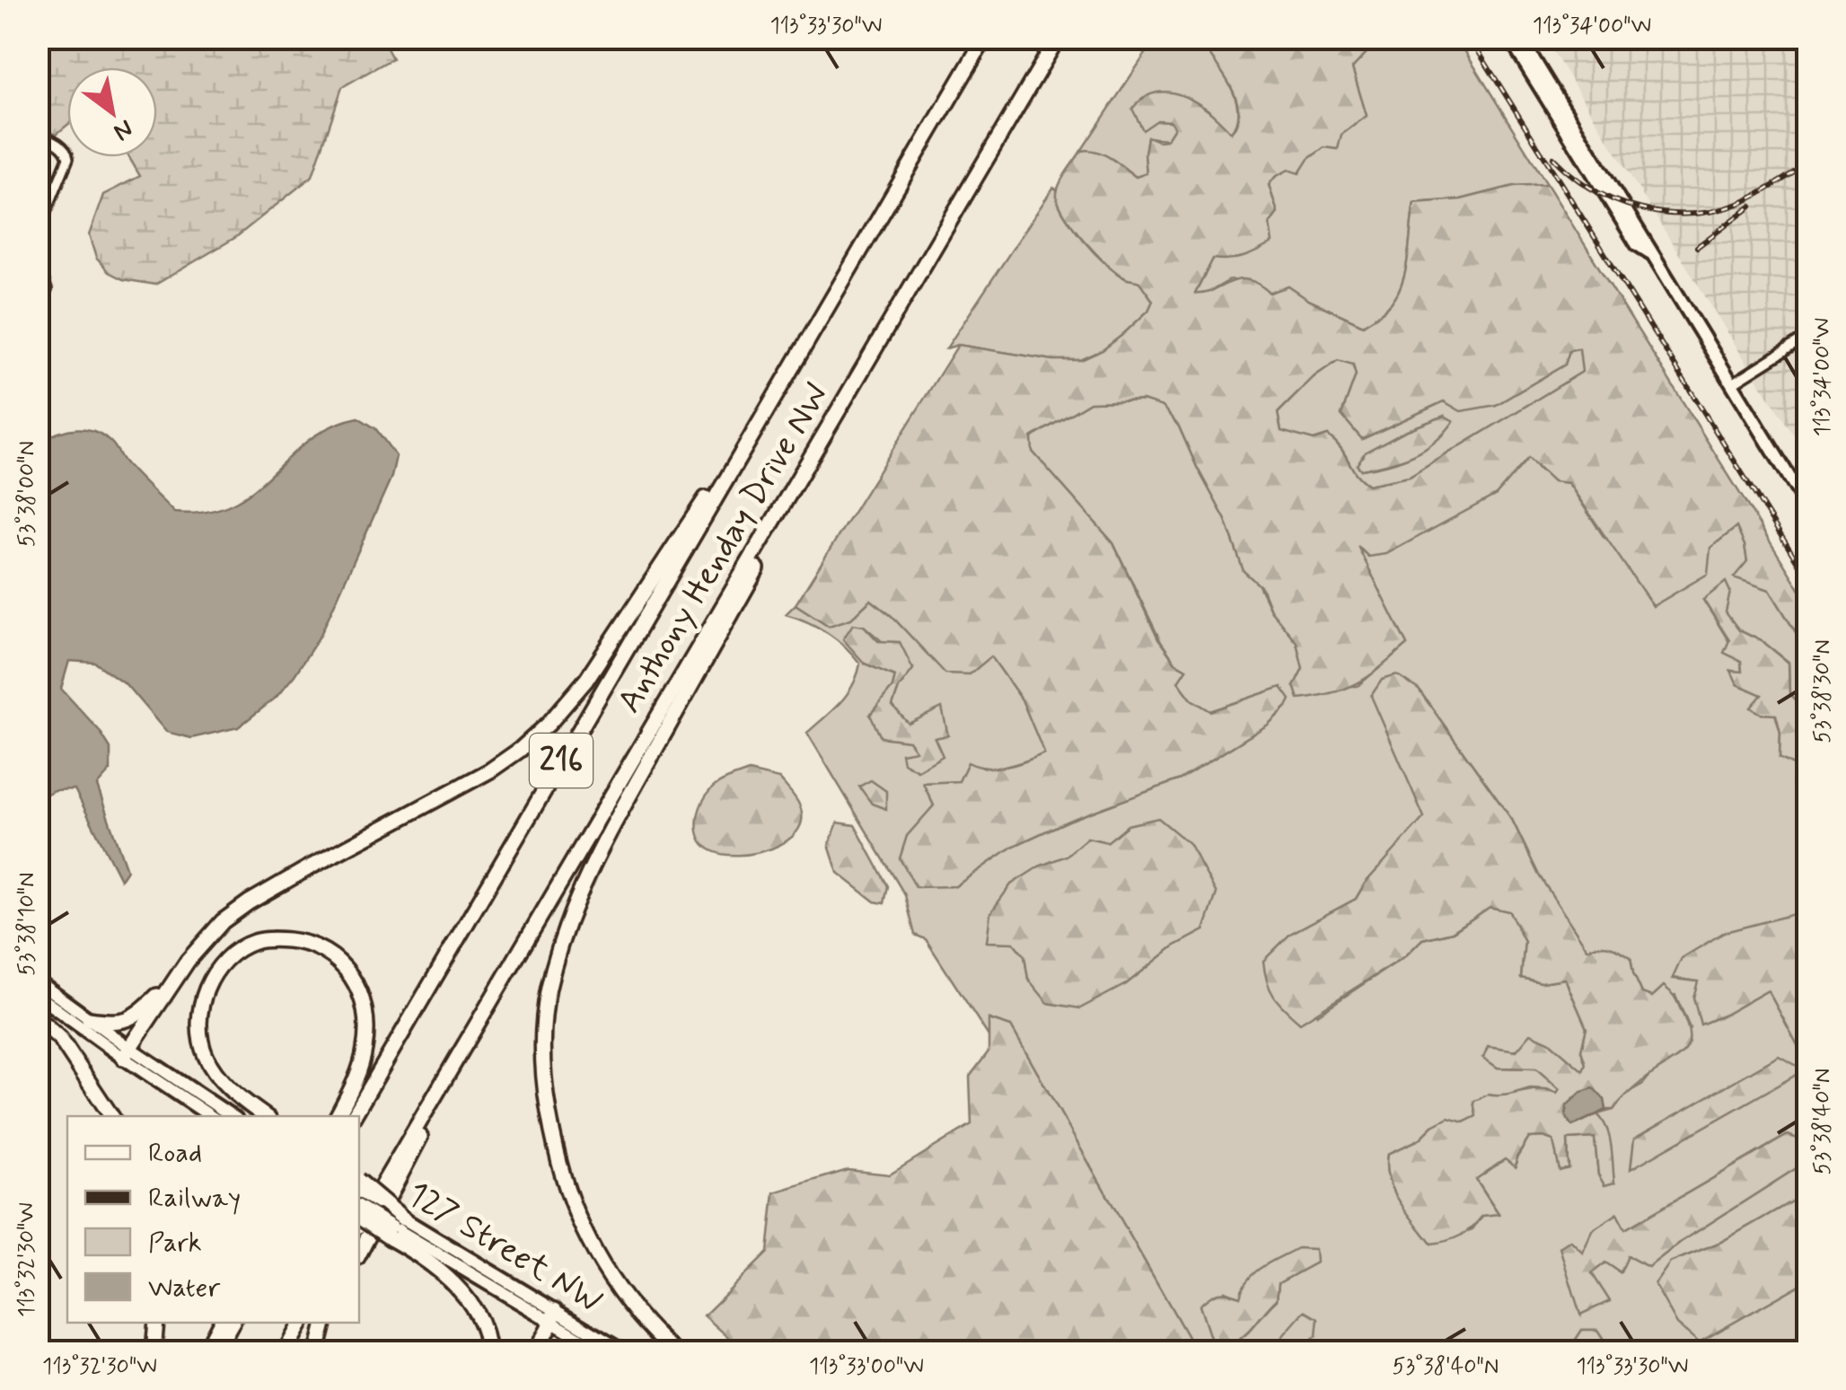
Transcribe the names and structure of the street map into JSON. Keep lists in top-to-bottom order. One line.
{"streets":{"highway":["Anthony Henday Drive NW","216"],"main road":["127 Street NW"]},"legend":["Road","Railway","Park","Water"],"north":"bottom right","coordinates":["113°33'30\"W","113°34'00\"W","53°38'00\"N","53°38'30\"N","53°38'10\"N","53°38'40\"N","113°32'30\"W","113°33'00\"W"]}
